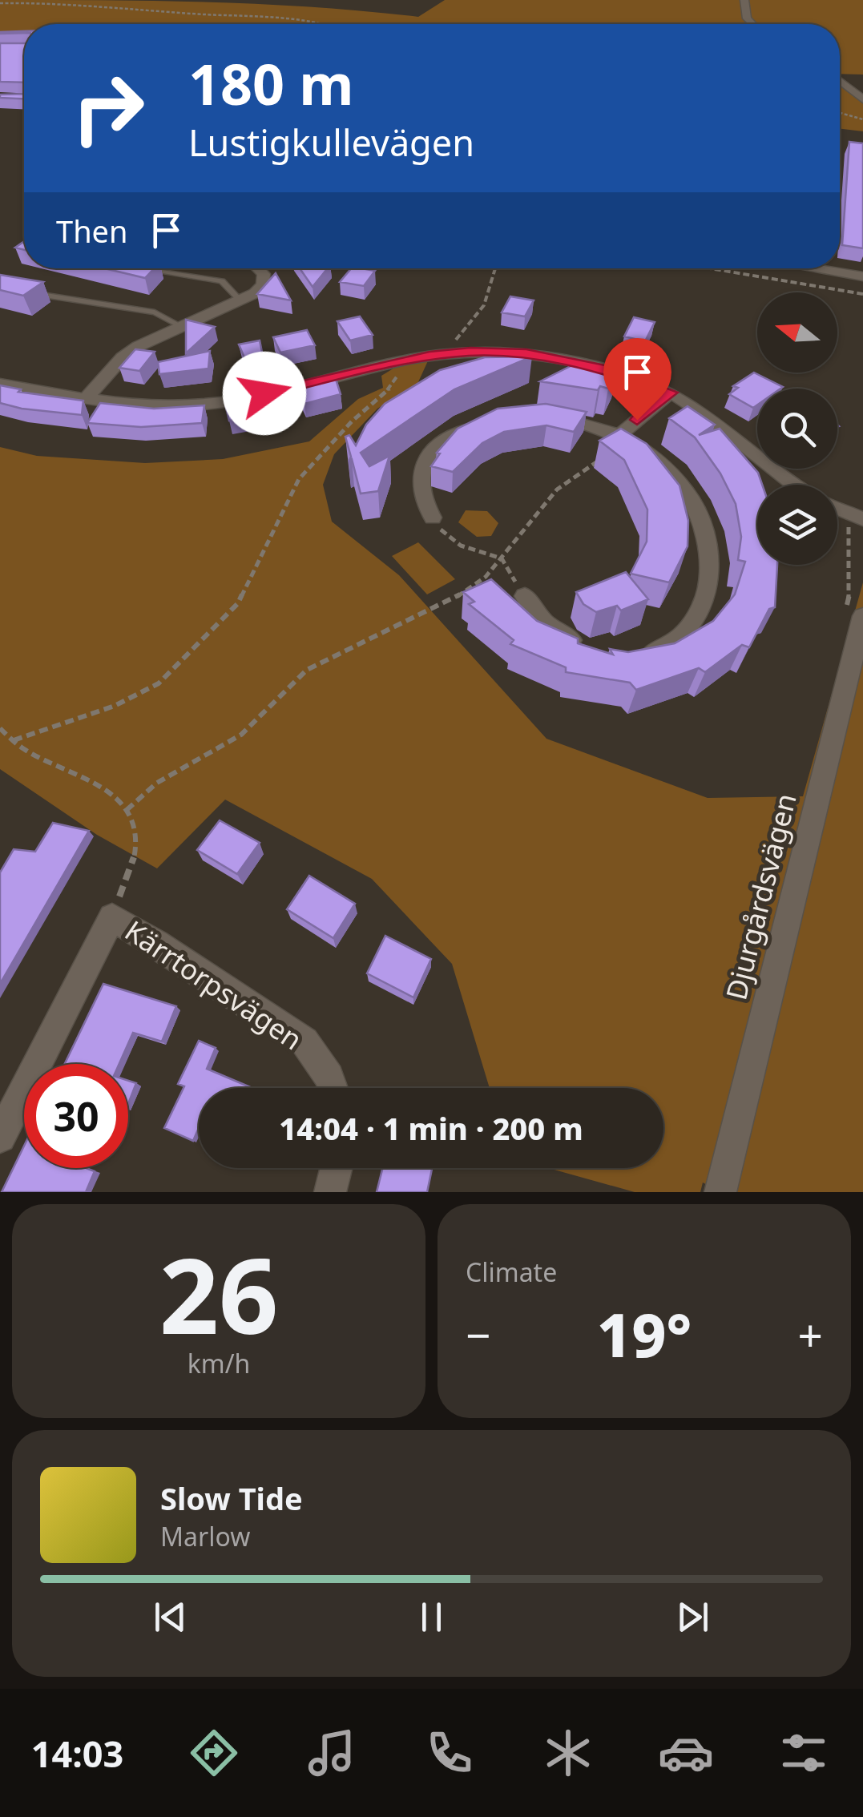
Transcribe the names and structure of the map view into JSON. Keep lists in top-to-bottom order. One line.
{"streets":{"street":["Djurgårdsvägen","Kärrtorpsvägen"]},"north":"left","page":{"turn":["180 m","Lustigkullevägen"],"then":"Then","limit":"30","trip":"14:04 · 1 min · 200 m","tile":[["26","km/h"],"Climate"],"heat":["−","19°","+"],"song":["Slow Tide","Marlow"],"tabs":"14:03"}}
